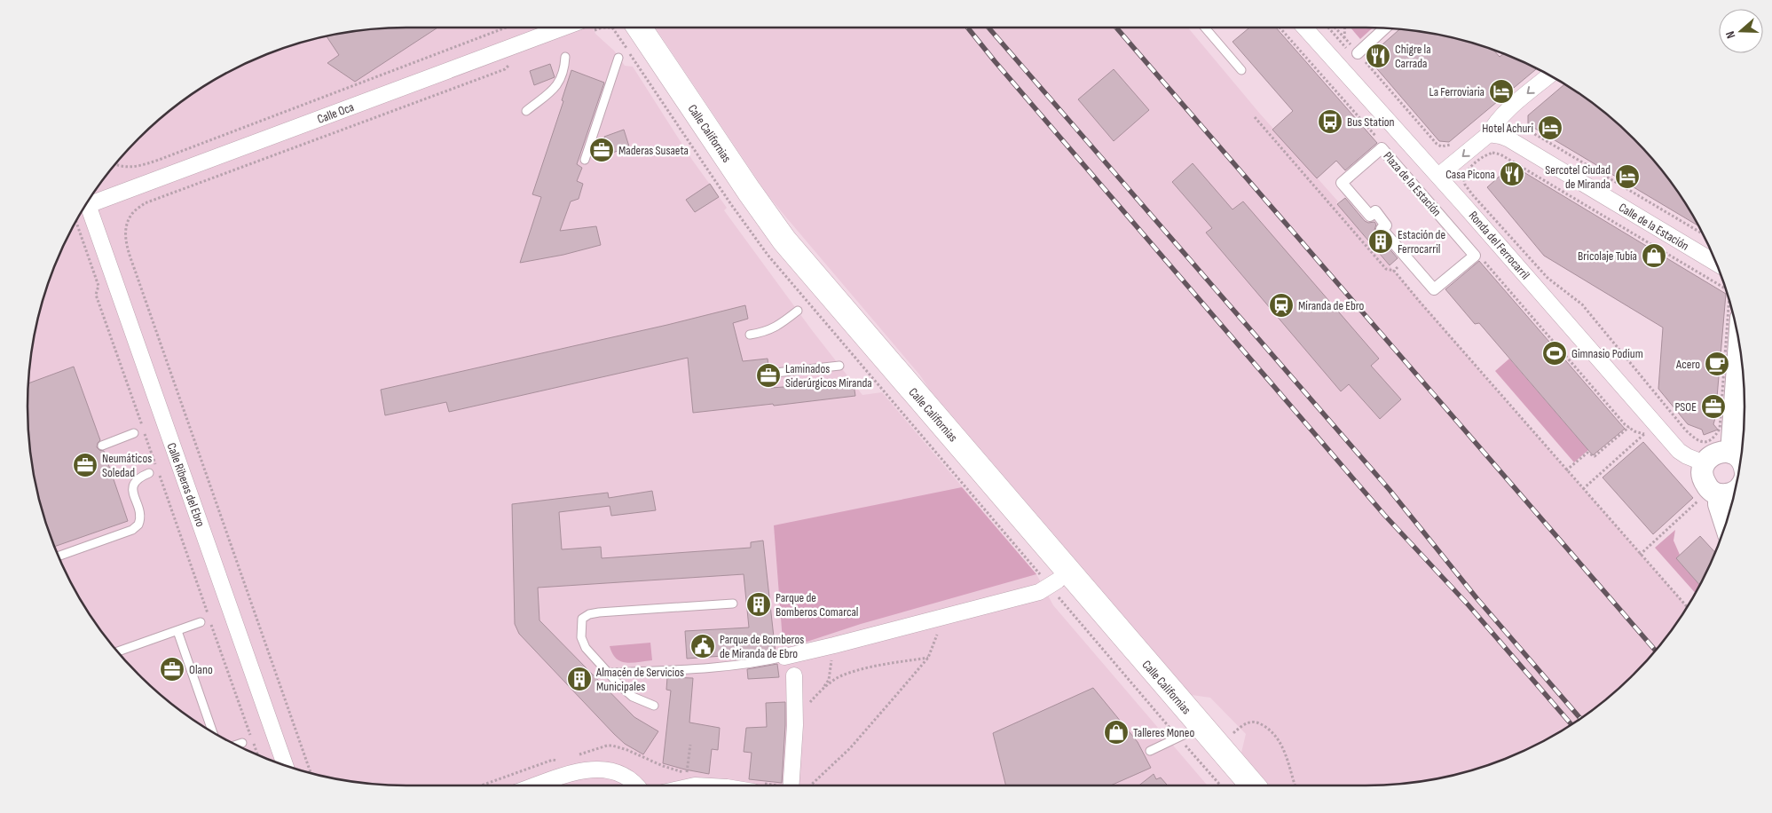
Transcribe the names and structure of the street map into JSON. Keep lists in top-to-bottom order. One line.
{"streets":{"highway":["Calle Californias"],"street":["Calle Oca","Plaza de la Estación","Calle de la Estación","Ronda del Ferrocarril","Calle Riberas del Ebro"]},"places":{"restaurant":["Chigre la Carrada","Casa Picona"],"hotel":["La Ferroviaria","Hotel Achuri","Sercotel Ciudad de Miranda"],"bus stop":["Bus Station"],"office":["Maderas Susaeta","Laminados Siderúrgicos Miranda","PSOE","Neumáticos Soledad","Olano"],"building":["Estación de Ferrocarril","Parque de Bomberos Comarcal","Almacén de Servicios Municipales"],"shop":["Bricolaje Tubía","Talleres Moneo"],"station":["Miranda de Ebro"],"sports":["Gimnasio Podium"],"cafe":["Acero"],"public building":["Parque de Bomberos de Miranda de Ebro"]},"north":"left"}
